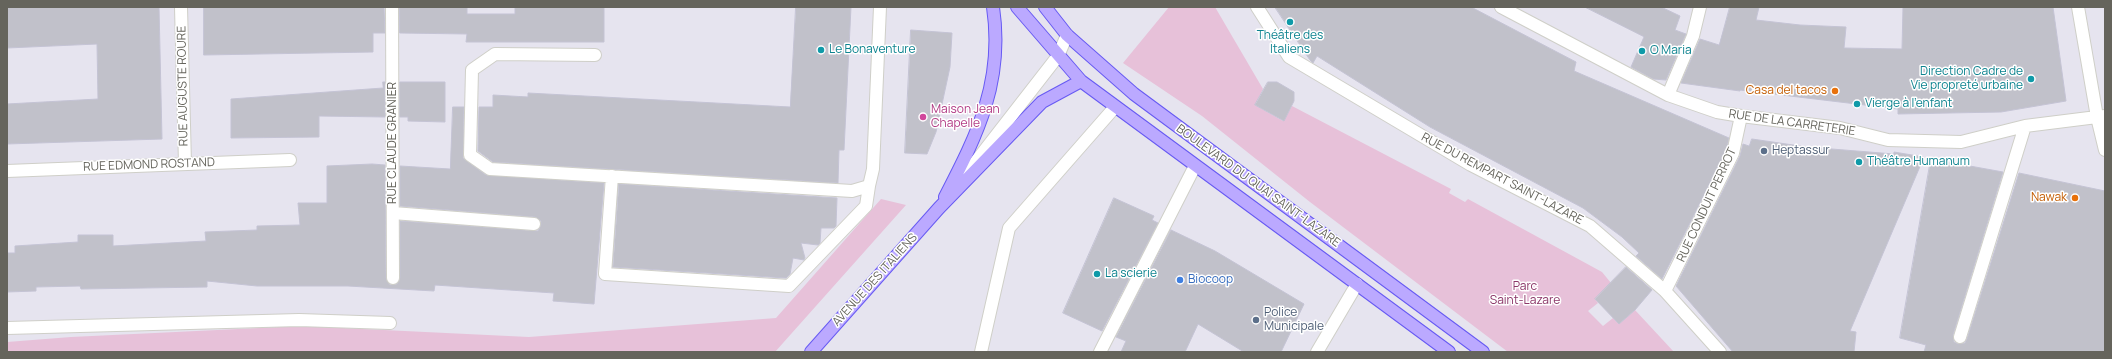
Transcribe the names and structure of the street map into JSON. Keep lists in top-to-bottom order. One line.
{"streets":{"main road":["BOULEVARD DU QUAI SAINT-LAZARE","AVENUE DES ITALIENS"],"street":["RUE AUGUSTE ROURE","RUE DE LA CARRETERIE","RUE CLAUDE GRANIER","RUE EDMOND ROSTAND","RUE DU REMPART SAINT-LAZARE","RUE CONDUIT PERROT"]},"crossings":[["RUE AUGUSTE ROURE","RUE EDMOND ROSTAND"],["RUE DE LA CARRETERIE","RUE CONDUIT PERROT"],["RUE DU REMPART SAINT-LAZARE","RUE CONDUIT PERROT"],["BOULEVARD DU QUAI SAINT-LAZARE","AVENUE DES ITALIENS"]],"parks":["Parc Saint-Lazare"],"places":["Théâtre des Italiens","Le Bonaventure","O Maria","Direction Cadre de Vie propreté urbaine","Casa del tacos","Vierge à l'enfant","Maison Jean Chapelle","Heptassur","Théâtre Humanum","Nawak","La scierie","Biocoop","Police Municipale"]}
